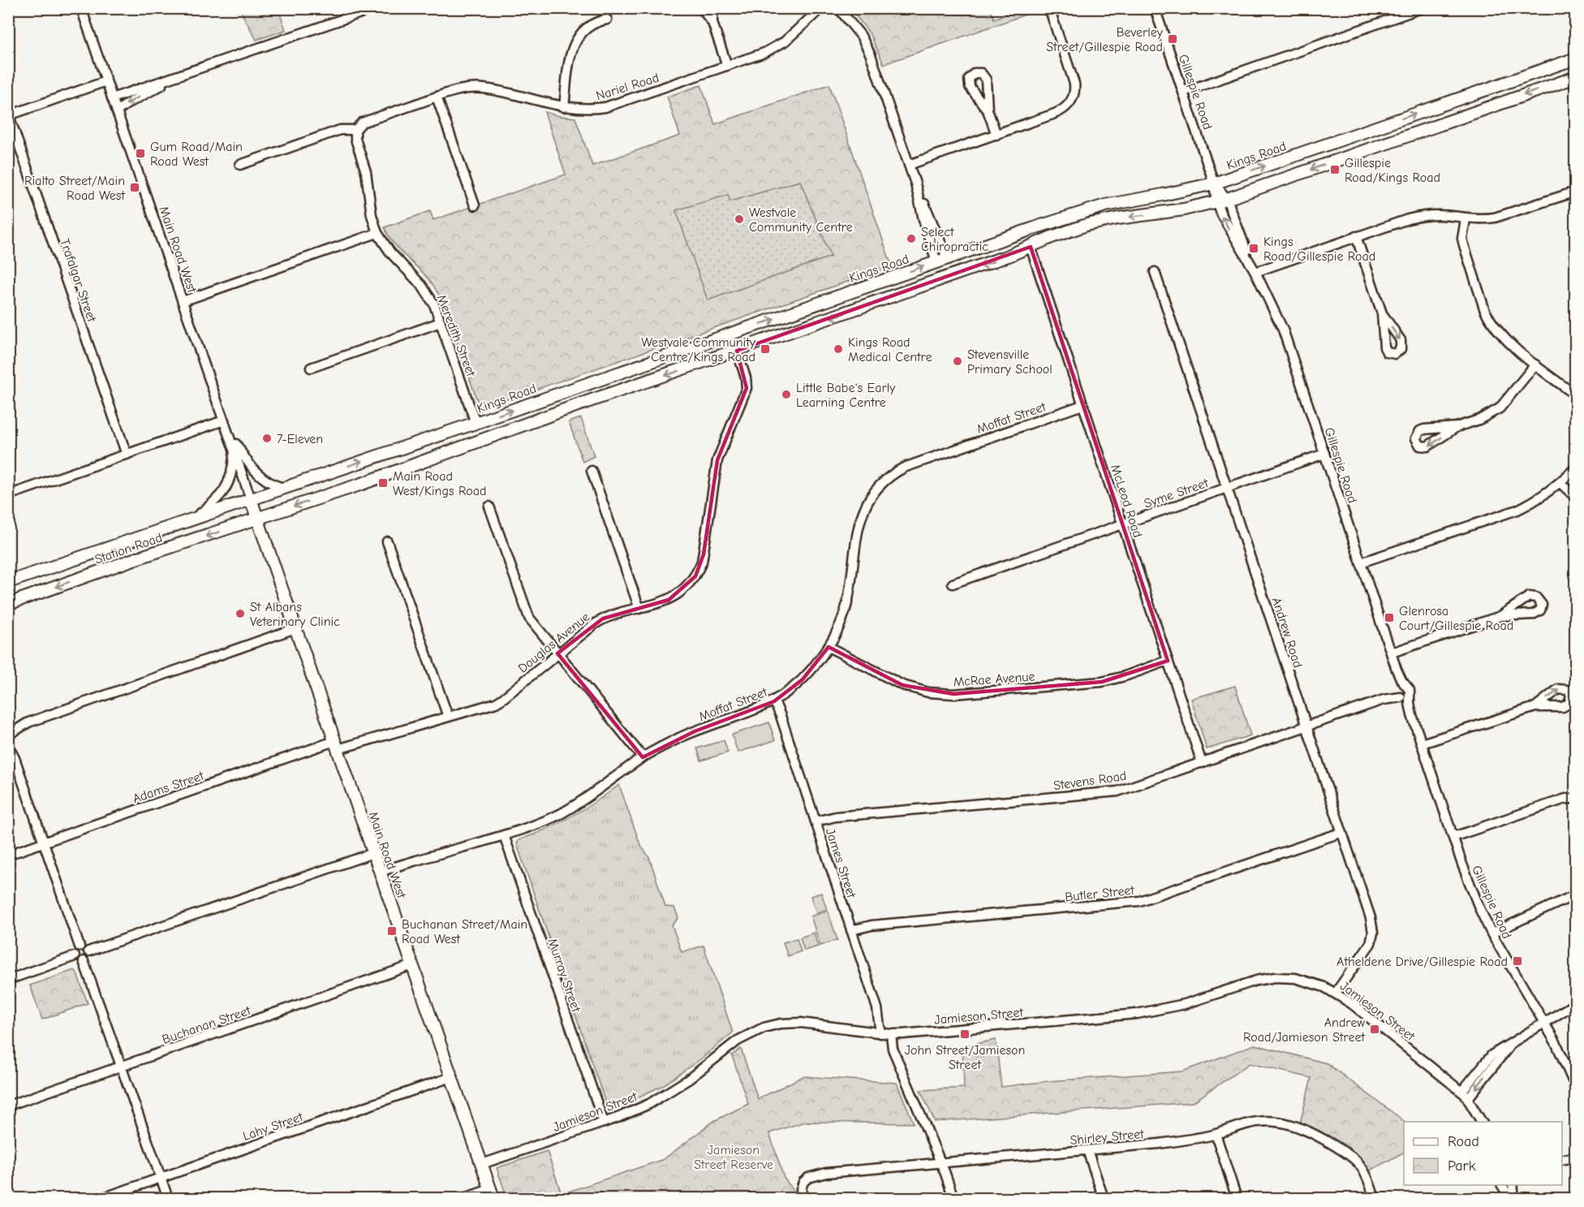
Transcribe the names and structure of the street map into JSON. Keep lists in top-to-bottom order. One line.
{"streets":{"main road":["Kings Road","Main Road West","Station Road"],"street":["Nariel Road","Gillespie Road","Trafalgar Street","Meredith Street","Moffat Street","Syme Street","McLeod Road","Andrew Road","Douglas Avenue","McRae Avenue","Stevens Road","Adams Street","James Street","Butler Street","Murray Street","Jamieson Street","Buchanan Street","Lahy Street","Shirley Street"]},"crossings":[["Nariel Road","Meredith Street"],["Gillespie Road","Kings Road"],["Gillespie Road","Syme Street"],["Gillespie Road","Stevens Road"],["Kings Road","Main Road West"],["Kings Road","Meredith Street"],["Kings Road","Station Road"],["Main Road West","Moffat Street"],["Main Road West","Station Road"],["Main Road West","Douglas Avenue"],["Main Road West","Adams Street"],["Main Road West","Jamieson Street"],["Main Road West","Buchanan Street"],["Main Road West","Lahy Street"],["Moffat Street","McLeod Road"],["Moffat Street","McRae Avenue"],["Moffat Street","James Street"],["Moffat Street","Murray Street"],["Syme Street","McLeod Road"],["Syme Street","Andrew Road"],["McLeod Road","McRae Avenue"],["McLeod Road","Stevens Road"],["Andrew Road","Stevens Road"],["Andrew Road","Butler Street"],["Andrew Road","Jamieson Street"],["Douglas Avenue","Adams Street"],["Stevens Road","James Street"],["James Street","Butler Street"],["James Street","Jamieson Street"],["Murray Street","Jamieson Street"]],"parks":["Jamieson Street Reserve"],"places":{"transit":["Beverley Street/Gillespie Road","Gum Road/Main Road West","Gillespie Road/Kings Road","Rialto Street/Main Road West","Kings Road/Gillespie Road","Westvale Community Centre/Kings Road","Main Road West/Kings Road","Glenrosa Court/Gillespie Road","Buchanan Street/Main Road West","Atheldene Drive/Gillespie Road","Andrew Road/Jamieson Street","John Street/Jamieson Street"],"other":["Westvale Community Centre","Select Chiropractic","Kings Road Medical Centre","Stevensville Primary School","Little Babe's Early Learning Centre","7-Eleven","St Albans Veterinary Clinic"]},"legend":["Road","Park"]}
